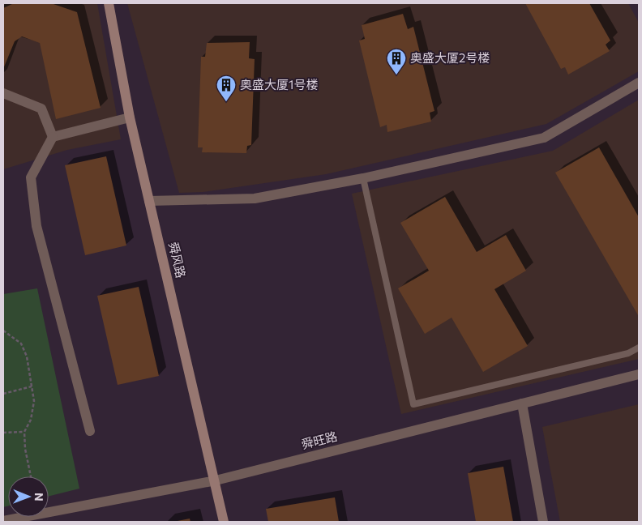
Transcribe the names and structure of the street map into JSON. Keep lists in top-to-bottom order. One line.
{"streets":{"street":["舜风路","舜旺路"]},"crossings":[["舜风路","舜旺路"]],"places":{"building":["奥盛大厦2号楼","奥盛大厦1号楼"]},"north":"right"}
